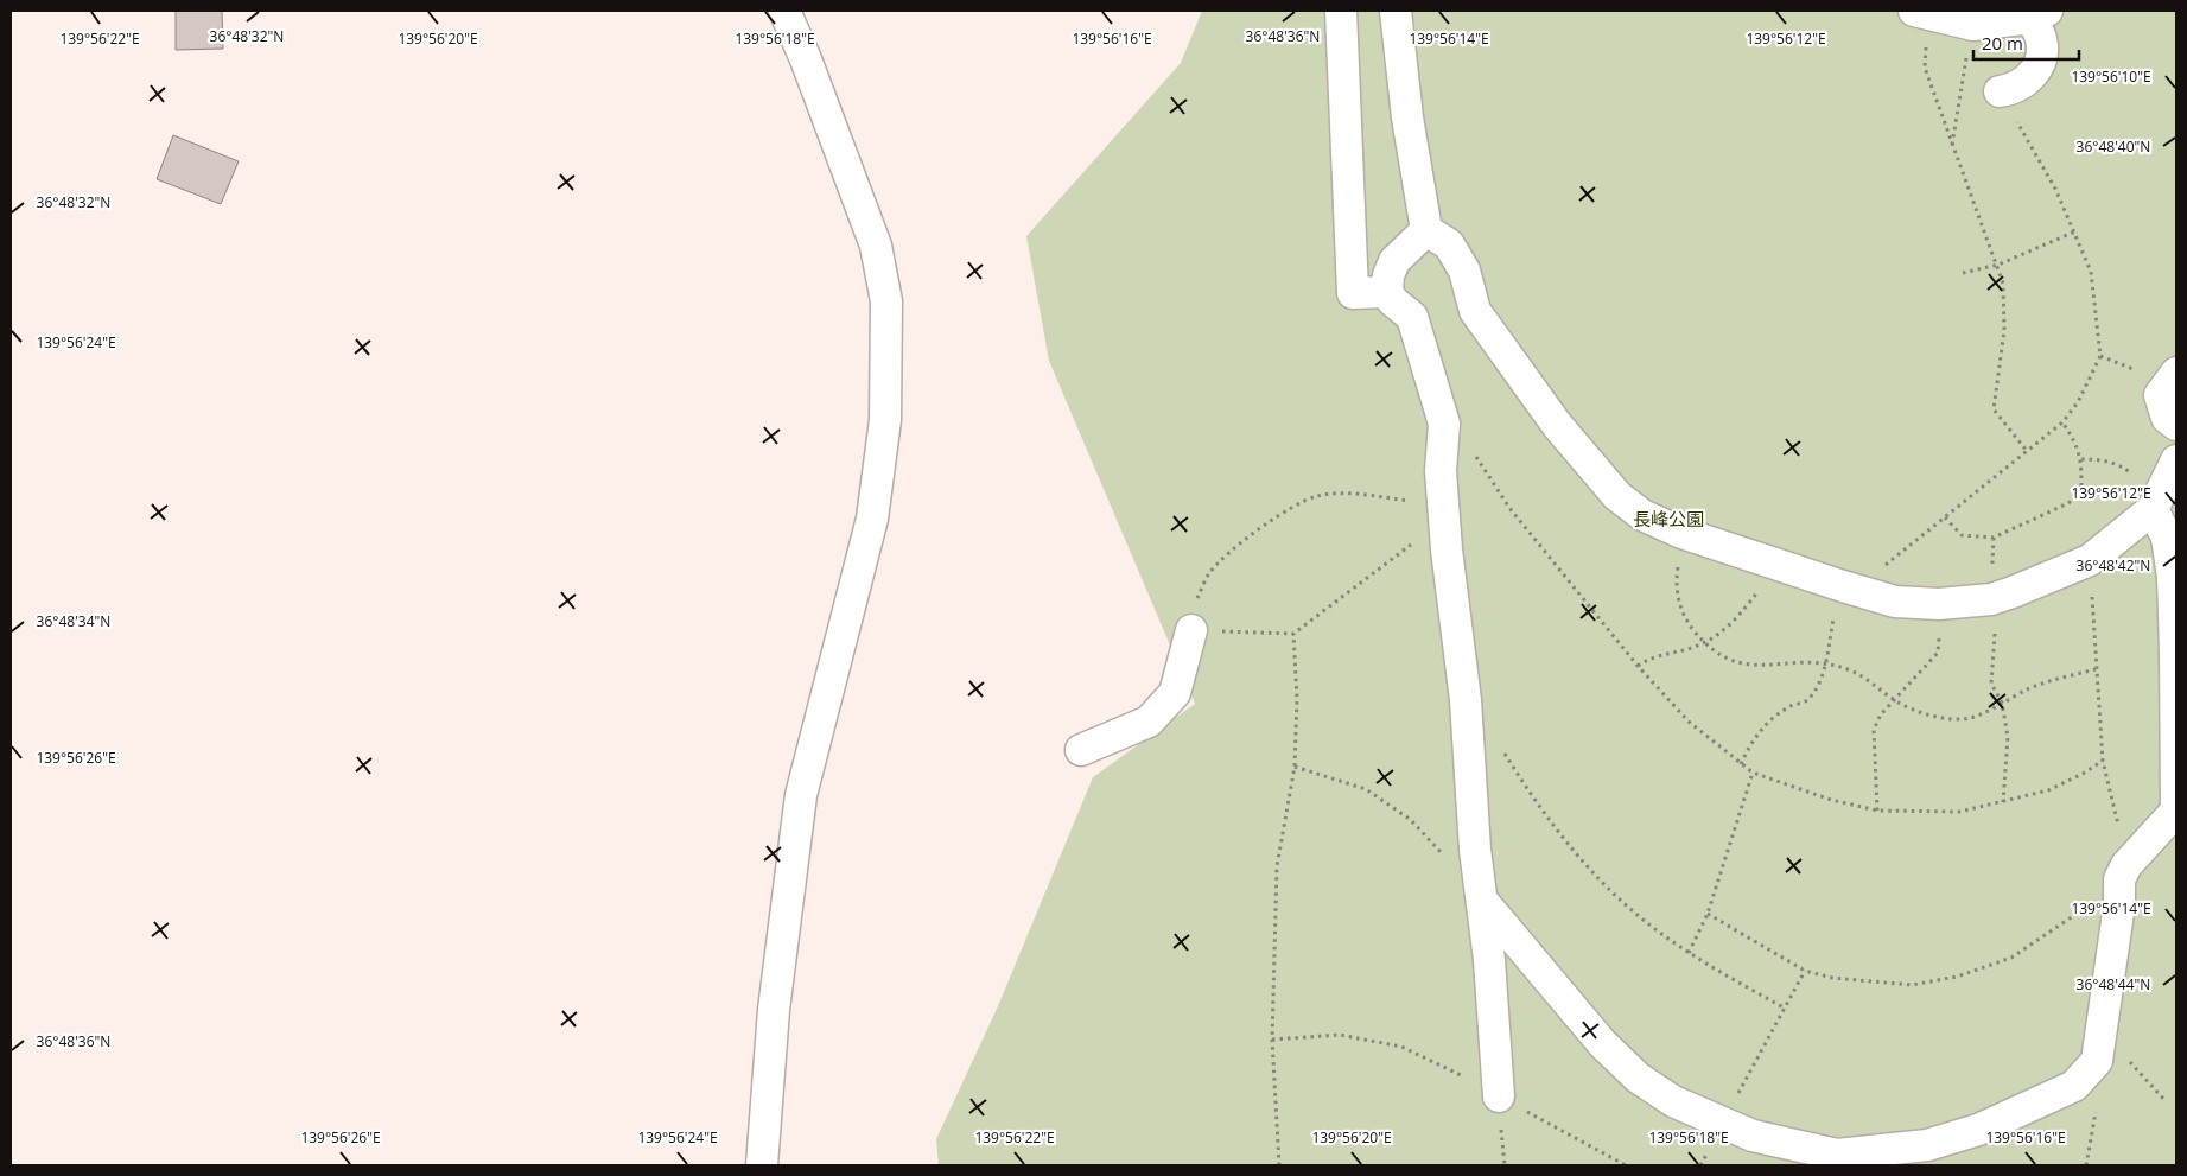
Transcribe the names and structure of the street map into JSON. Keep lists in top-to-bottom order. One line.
{"parks":["長峰公園"],"scale_bar":"20 m","coordinates":["36°48'32\"N","36°48'36\"N","139°56'16\"E","139°56'14\"E","139°56'12\"E","139°56'22\"E","139°56'20\"E","139°56'18\"E","139°56'10\"E","36°48'40\"N","139°56'24\"E","36°48'42\"N","36°48'34\"N","139°56'26\"E","36°48'44\"N"]}
